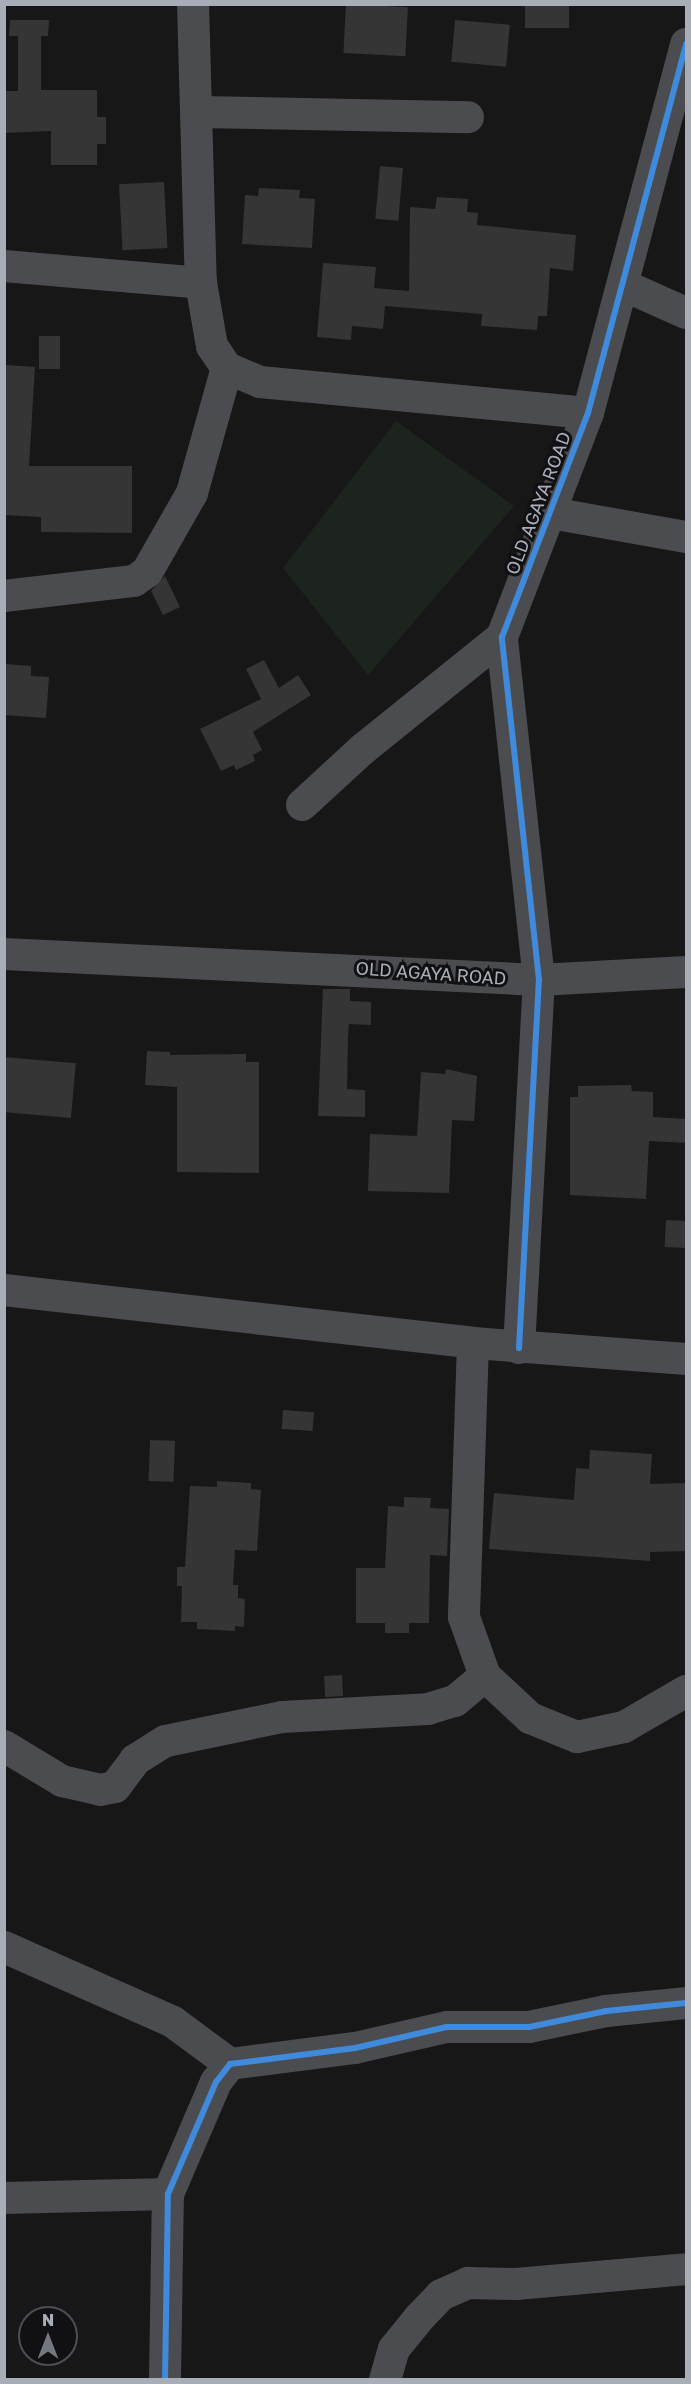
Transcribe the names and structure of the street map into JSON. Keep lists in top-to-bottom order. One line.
{"streets":{"street":["OLD AGAYA ROAD"]},"north":"top"}
